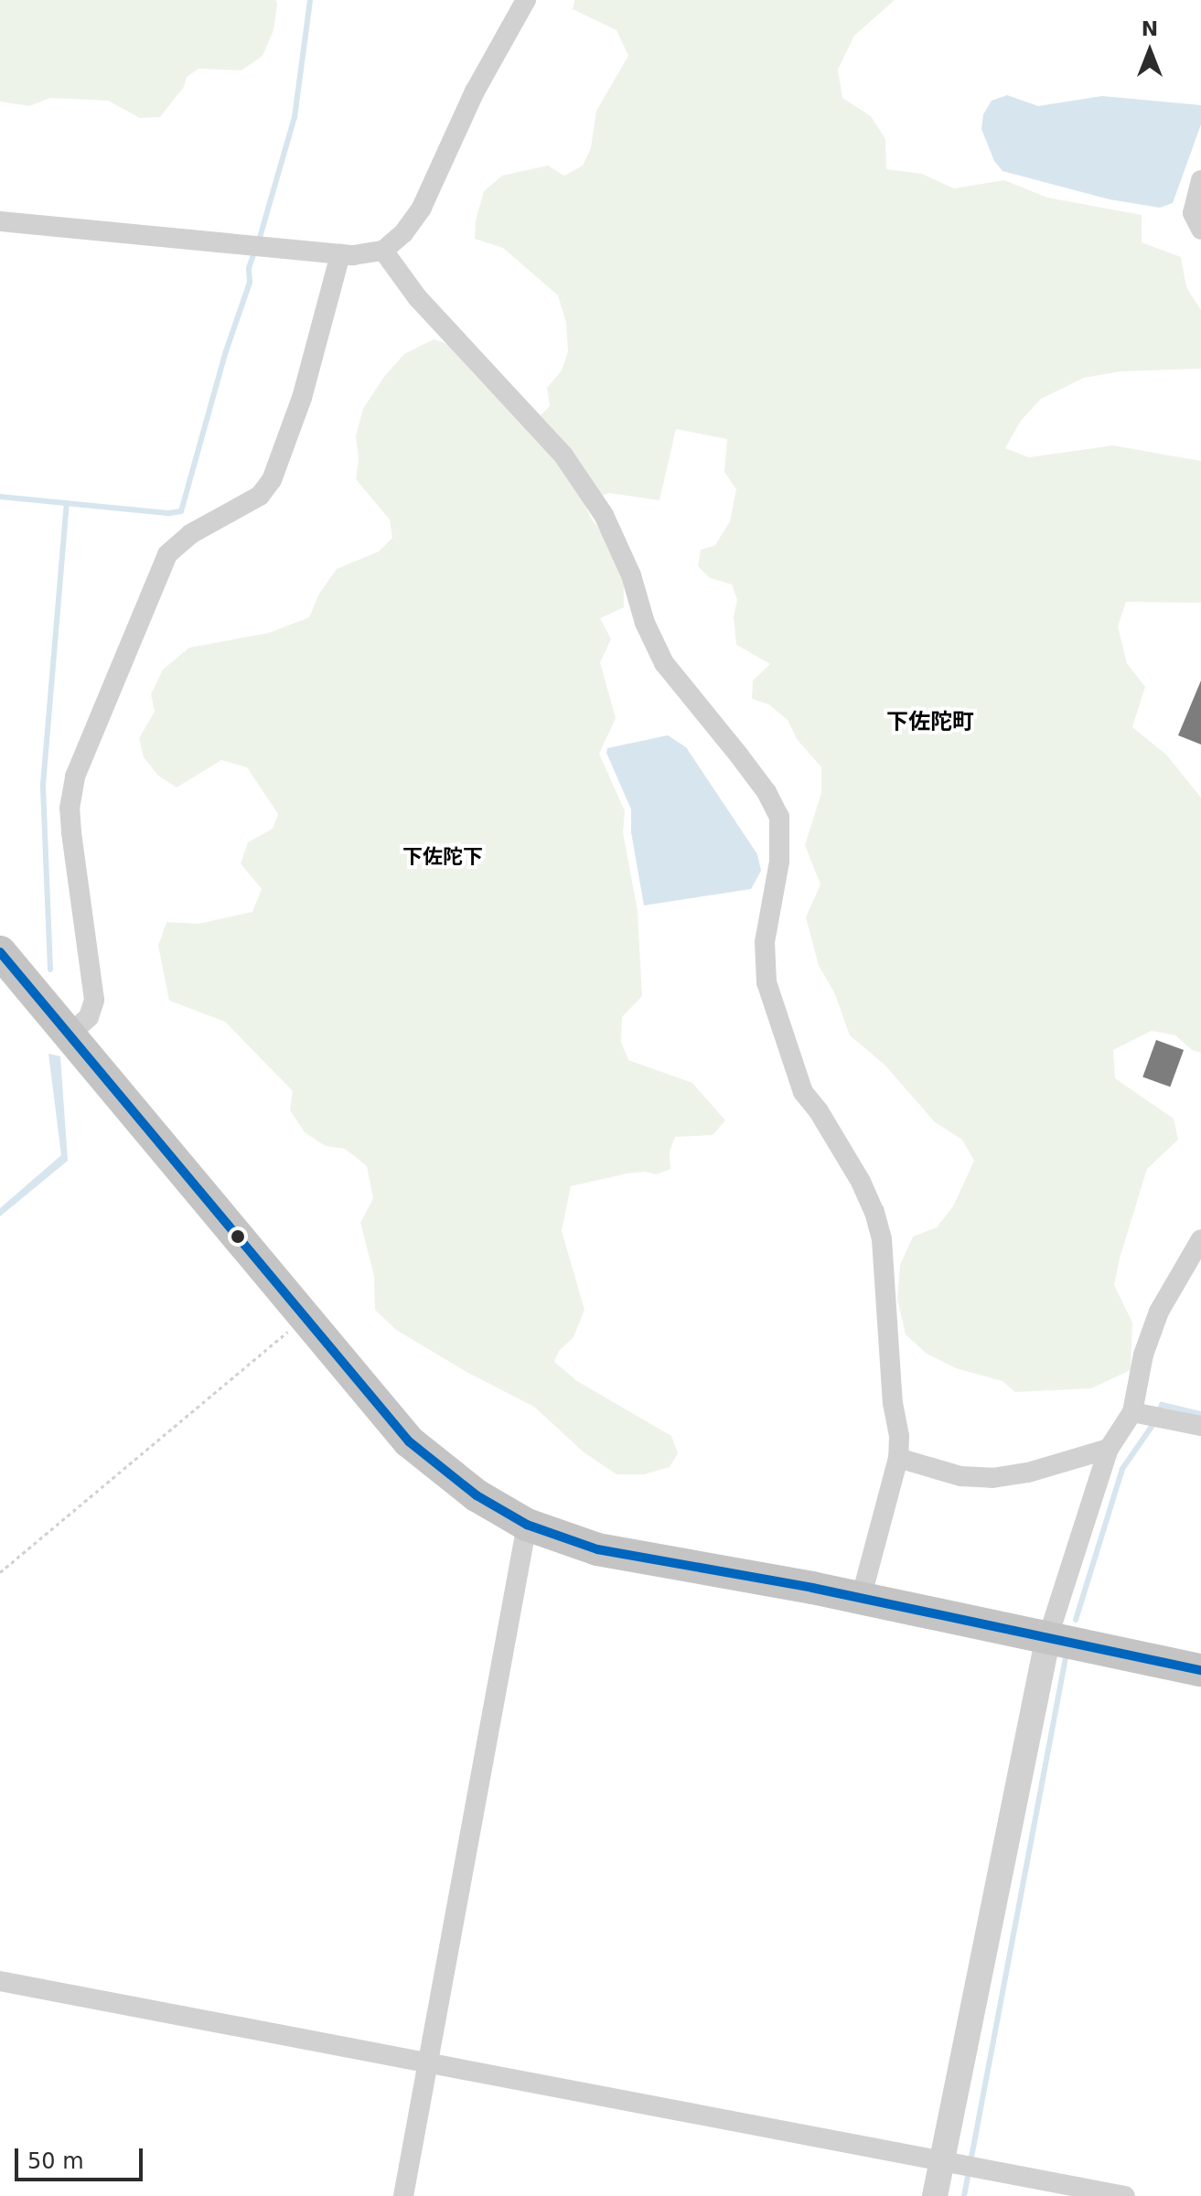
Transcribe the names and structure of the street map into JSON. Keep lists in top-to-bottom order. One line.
{"districts":["下佐陀町","下佐陀下"],"scale_bar":"50 m","north":"top"}
